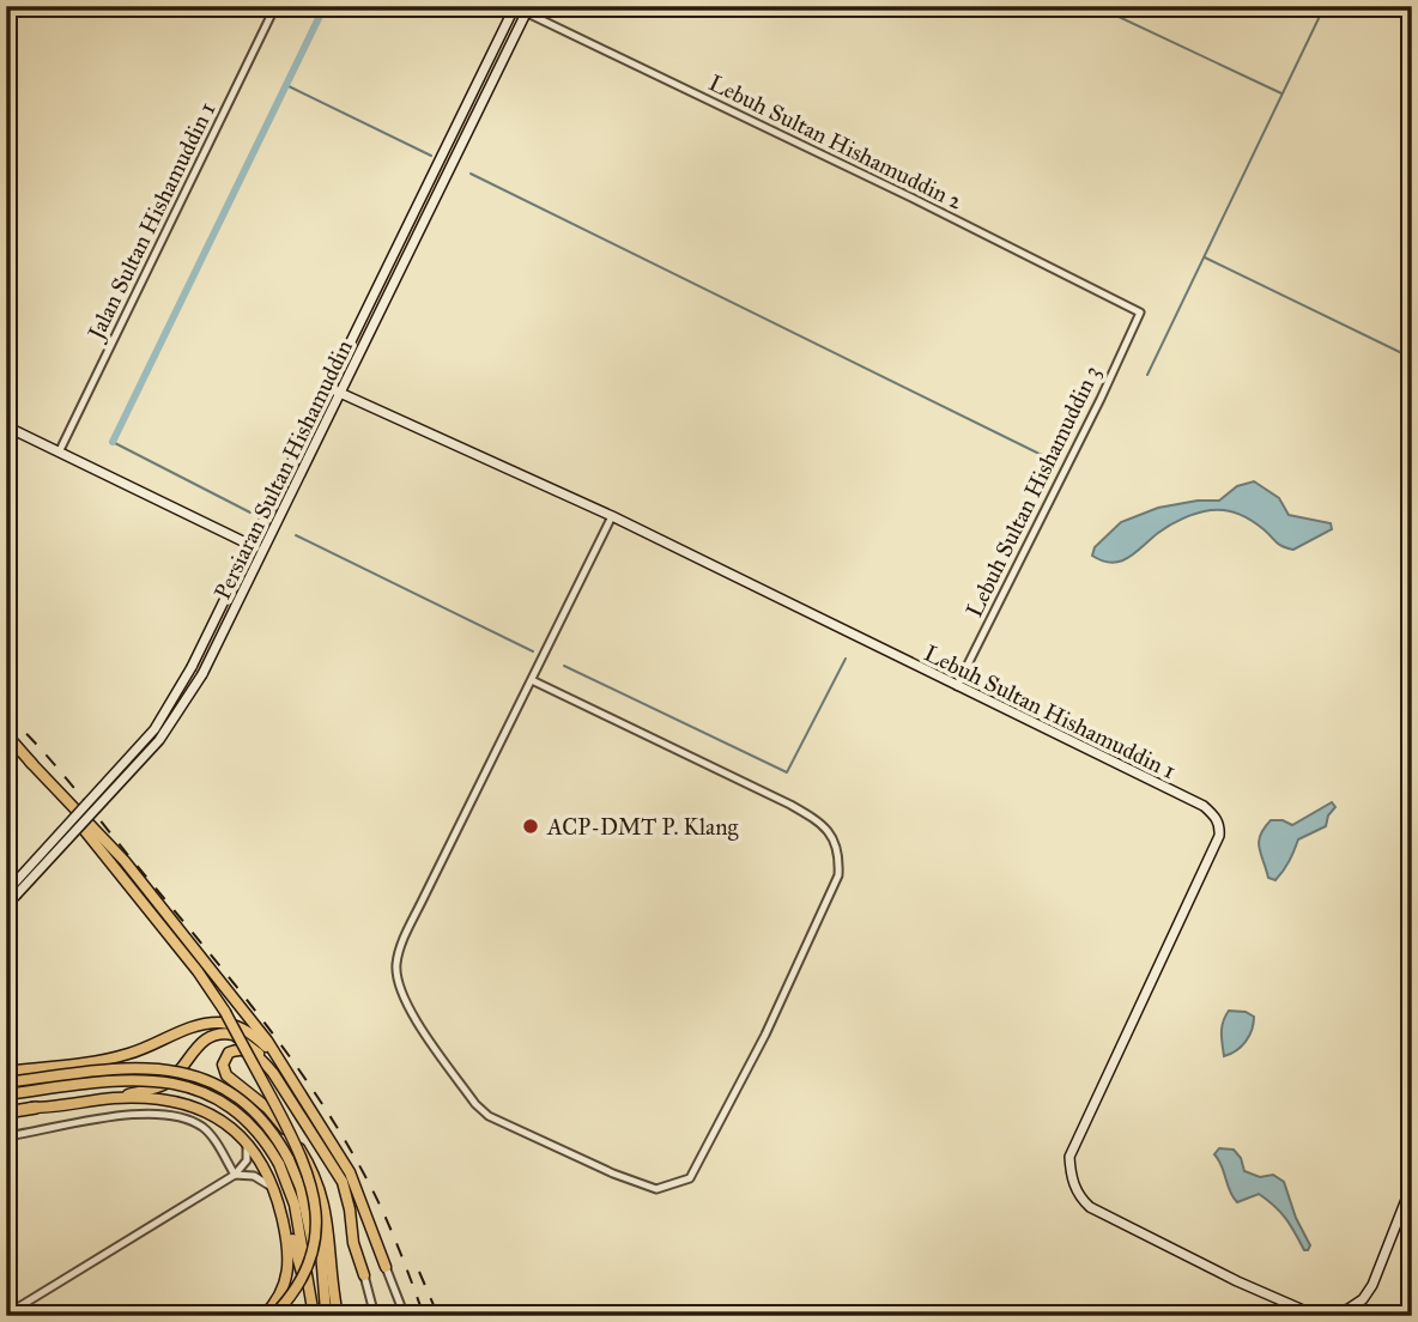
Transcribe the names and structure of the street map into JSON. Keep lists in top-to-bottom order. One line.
{"streets":{"street":["Lebuh Sultan Hishamuddin 2","Jalan Sultan Hishamuddin 1","Persiaran Sultan Hishamuddin","Lebuh Sultan Hishamuddin 3","Lebuh Sultan Hishamuddin 1"]},"crossings":[["Lebuh Sultan Hishamuddin 2","Persiaran Sultan Hishamuddin"],["Lebuh Sultan Hishamuddin 2","Lebuh Sultan Hishamuddin 3"],["Persiaran Sultan Hishamuddin","Lebuh Sultan Hishamuddin 1"],["Lebuh Sultan Hishamuddin 3","Lebuh Sultan Hishamuddin 1"]],"places":["ACP-DMT P. Klang"]}
